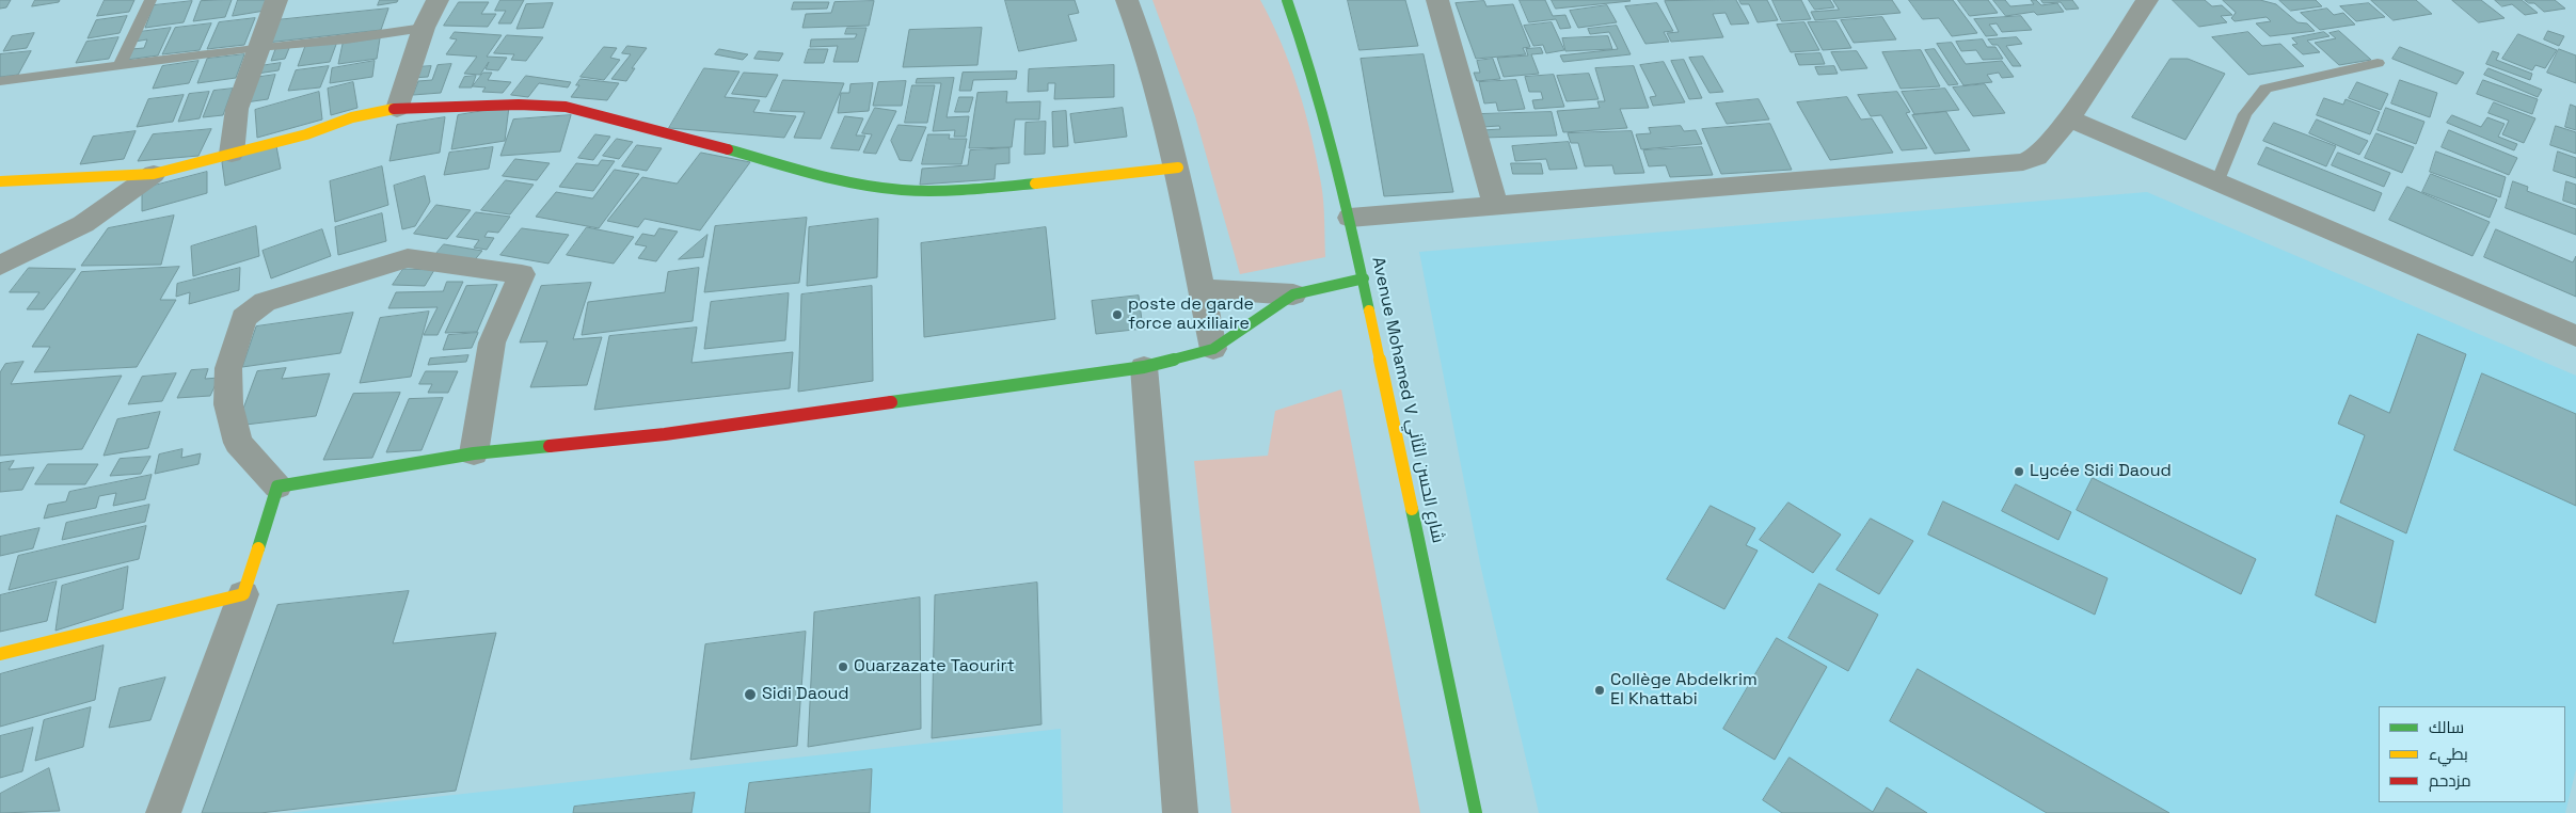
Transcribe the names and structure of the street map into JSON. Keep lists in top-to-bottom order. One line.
{"streets":{"street":["Avenue Mohamed V شارع الحسن الثاني"]},"places":["poste de garde force auxiliaire","Lycée Sidi Daoud","Ouarzazate Taourirt","Collège Abdelkrim El Khattabi","Sidi Daoud"],"legend":["سالك","بطيء","مزدحم"]}
